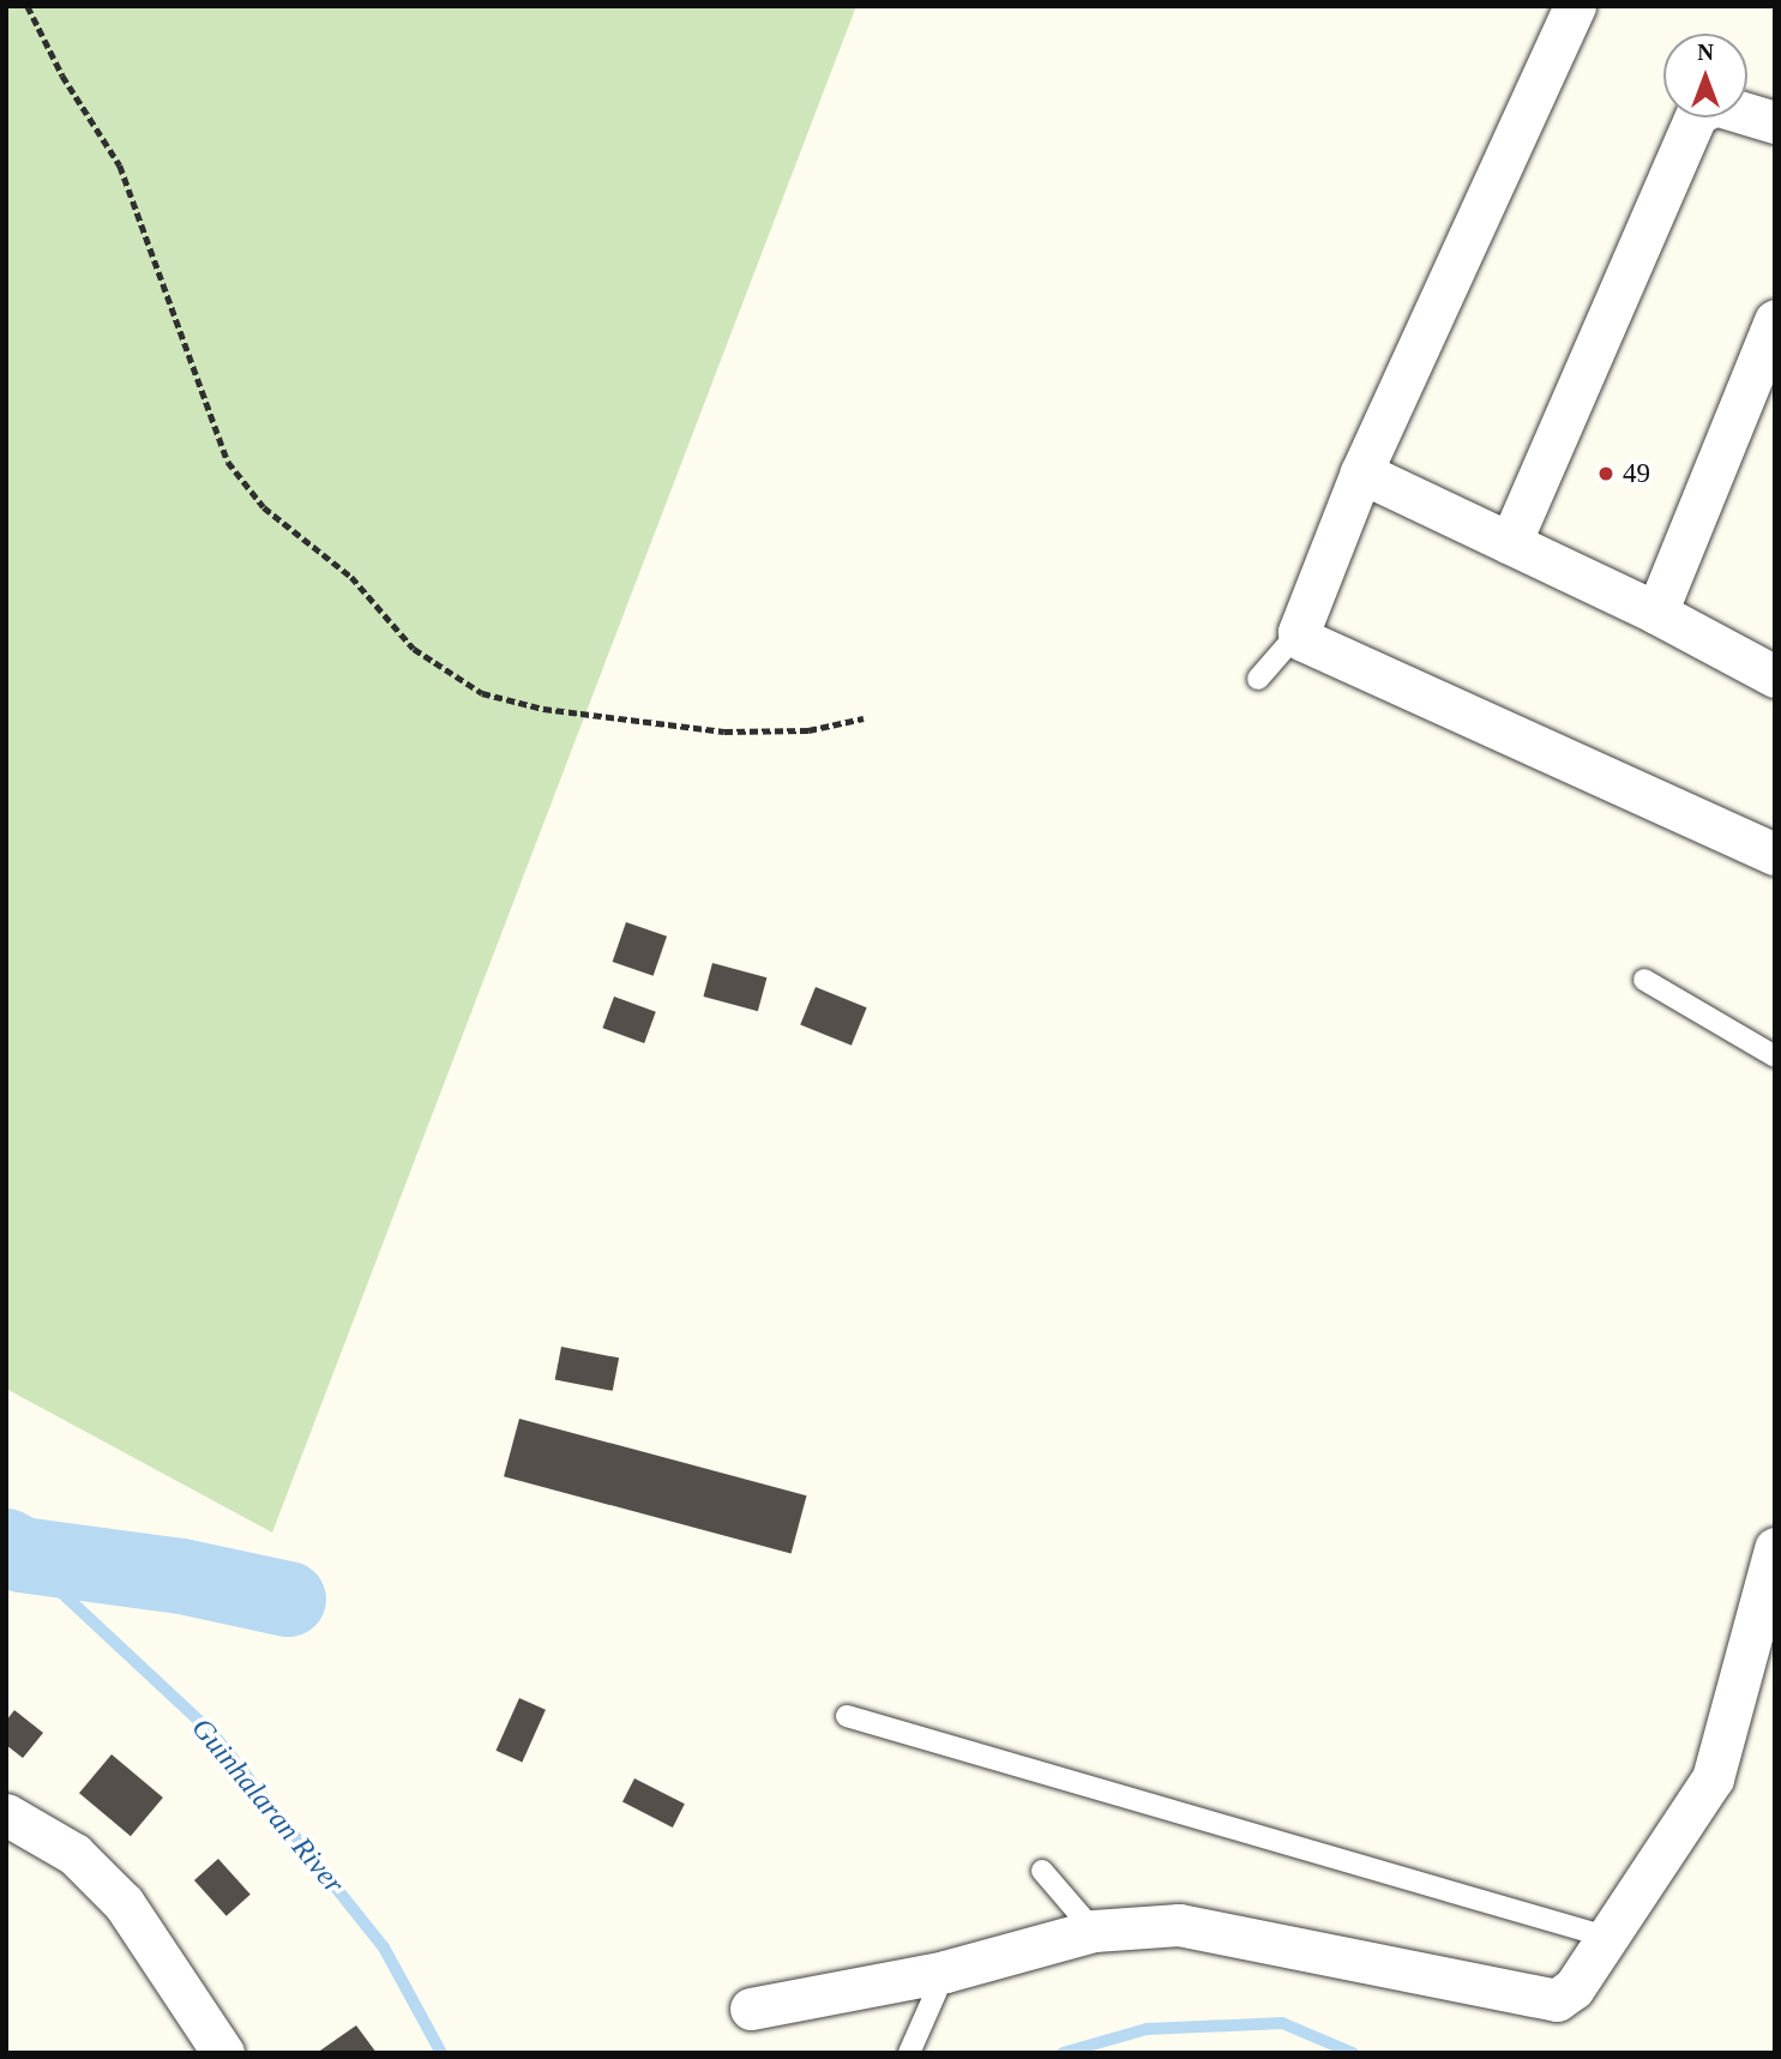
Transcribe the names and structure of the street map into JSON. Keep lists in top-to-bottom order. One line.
{"water":["Guinhalaran River"],"places":["49"],"north":"top"}
